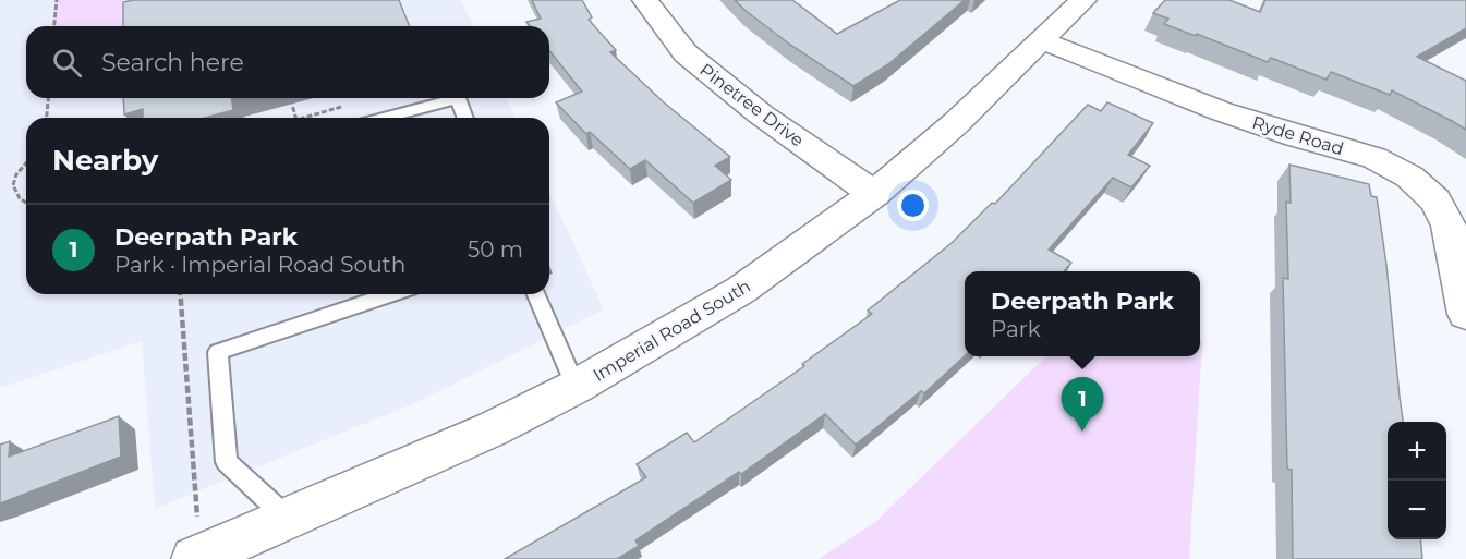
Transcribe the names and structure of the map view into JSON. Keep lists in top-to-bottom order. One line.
{"streets":{"street":["Pinetree Drive","Ryde Road","Imperial Road South"]},"crossings":[["Pinetree Drive","Imperial Road South"],["Ryde Road","Imperial Road South"]],"page":{"search":"Search here","heading":"Nearby","list":[{"mark":"1","name":"Deerpath Park","note":"Park · Imperial Road South","value":"50 m"}],"popup":["Deerpath Park","Park"],"pins":"1","map_buttons":["+","−"]}}
